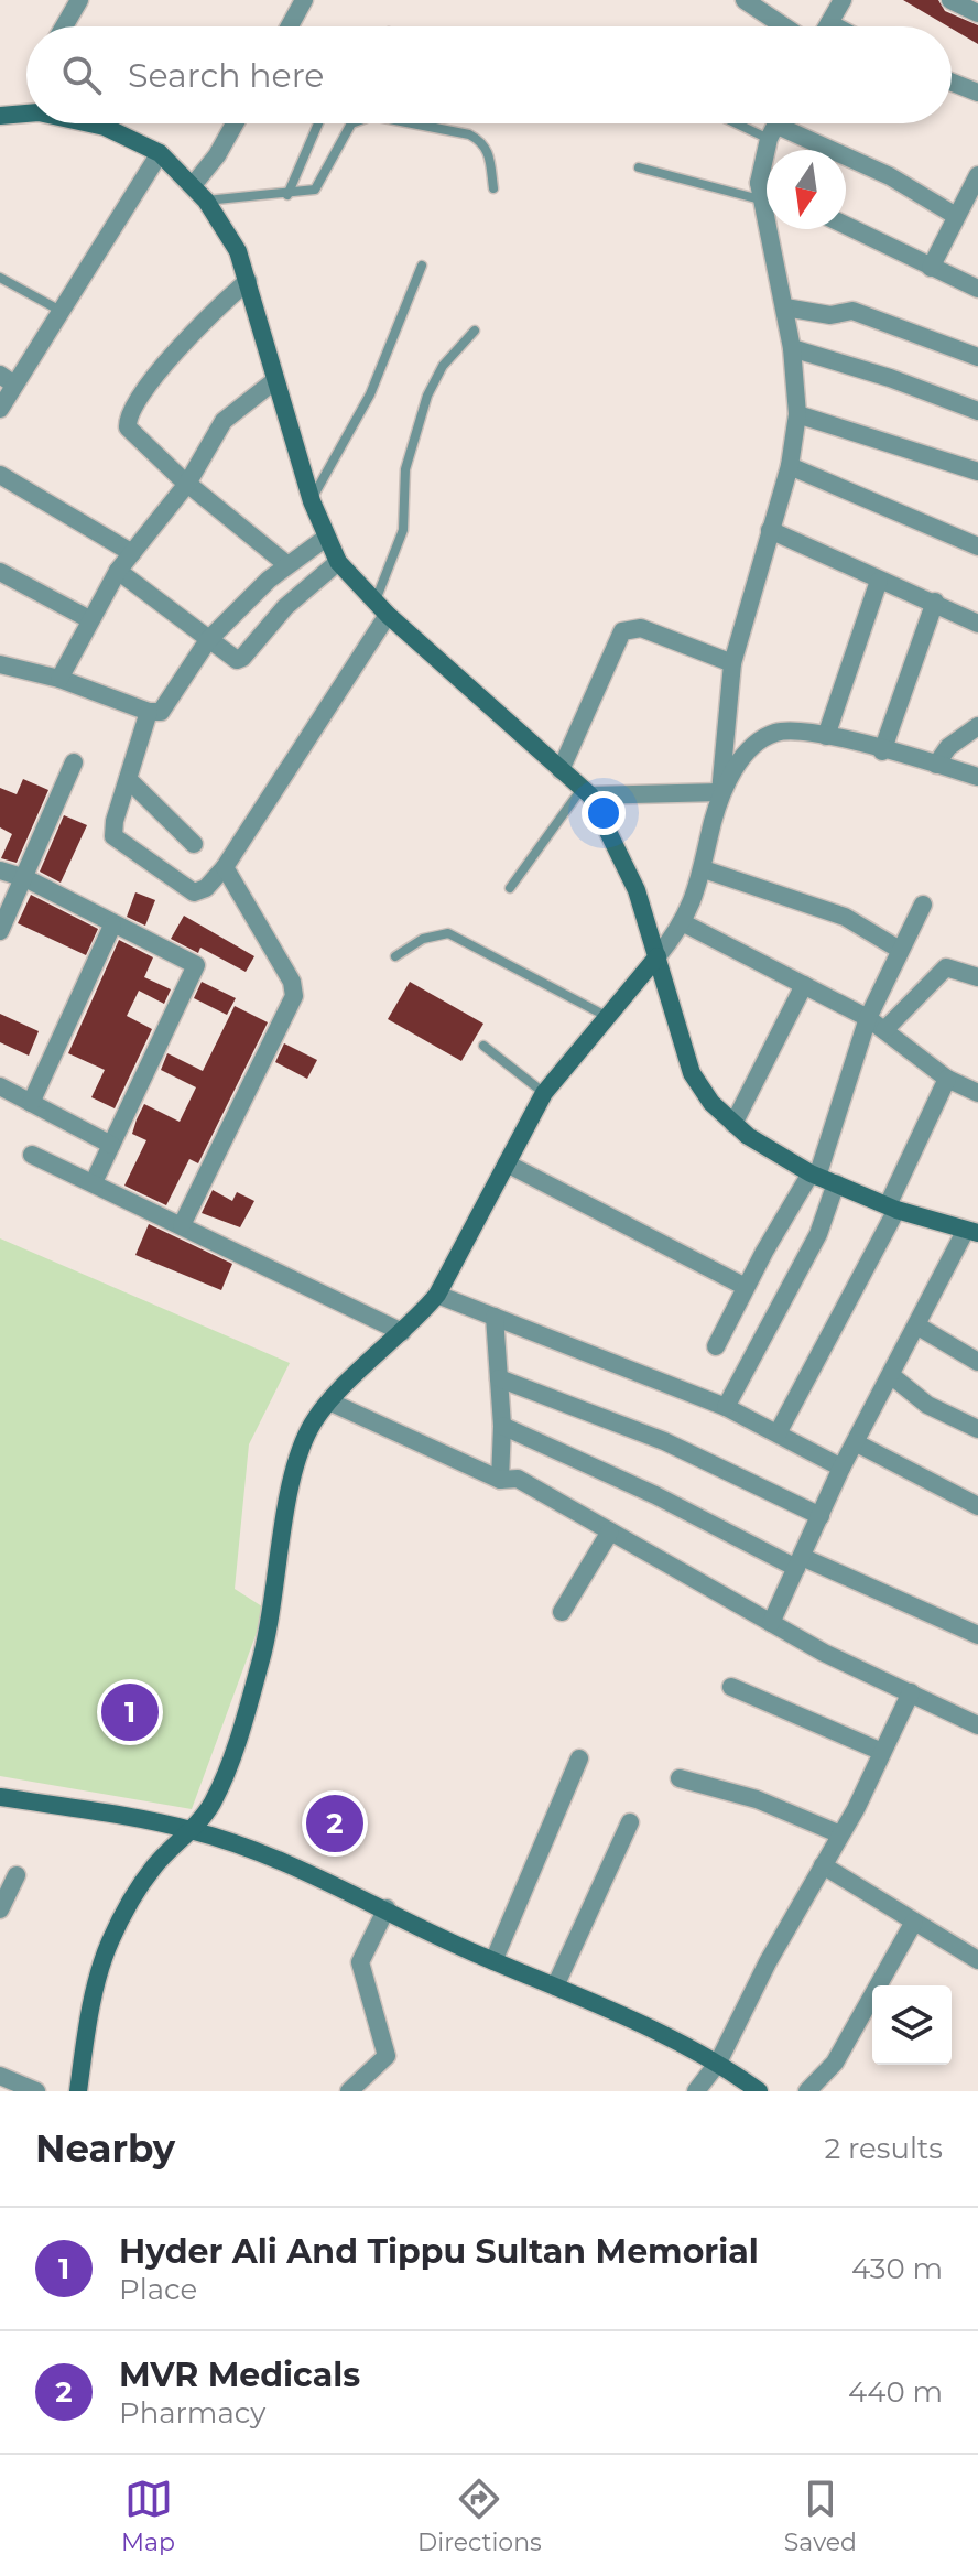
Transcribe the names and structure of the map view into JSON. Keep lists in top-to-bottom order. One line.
{"north":"bottom","page":{"search":"Search here","pins":["1","2"],"heading":["Nearby","2 results"],"list":[{"mark":"1","name":"Hyder Ali And Tippu Sultan Memorial","note":"Place","value":"430 m"},{"mark":"2","name":"MVR Medicals","note":"Pharmacy","value":"440 m"}],"nav":["Map","Directions","Saved"]}}
